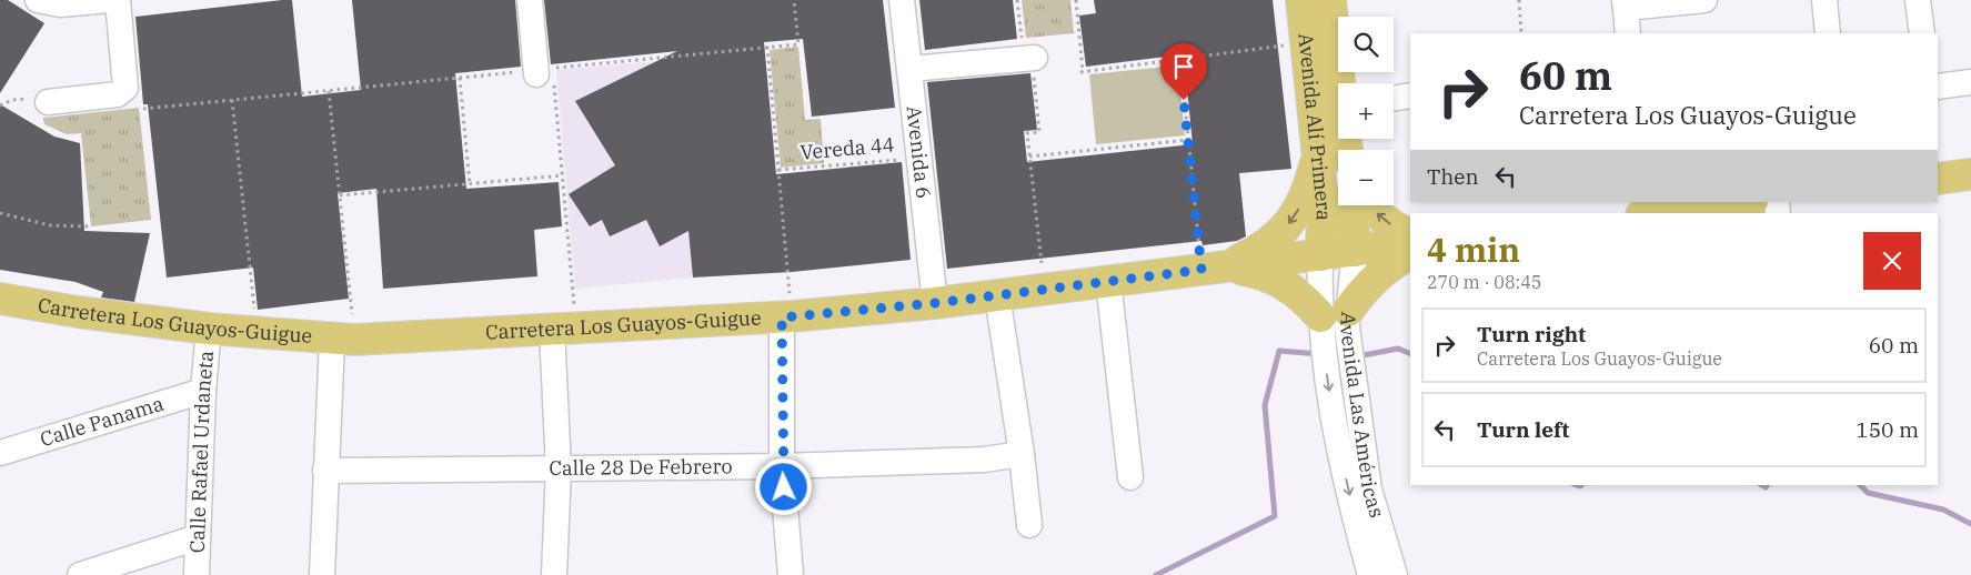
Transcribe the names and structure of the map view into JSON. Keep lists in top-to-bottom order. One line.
{"streets":{"main road":["Avenida Alí Primera","Carretera Los Guayos-Guigue"],"street":["Avenida 6","Avenida Las Américas","Calle Panama","Calle Rafael Urdaneta","Calle 28 De Febrero"],"path":["Vereda 44"]},"crossings":[["Avenida Alí Primera","Carretera Los Guayos-Guigue"],["Avenida Alí Primera","Avenida Las Américas"],["Vereda 44","Avenida 6"],["Avenida 6","Carretera Los Guayos-Guigue"],["Carretera Los Guayos-Guigue","Avenida Las Américas"],["Carretera Los Guayos-Guigue","Calle Rafael Urdaneta"],["Calle Panama","Calle Rafael Urdaneta"]],"page":{"map_buttons":["+","−"],"turn":["60 m","Carretera Los Guayos-Guigue"],"then":"Then","heading":["4 min","270 m · 08:45"],"list":[{"name":"Turn right","note":"Carretera Los Guayos-Guigue","value":"60 m"},{"name":"Turn left","value":"150 m"}]}}
